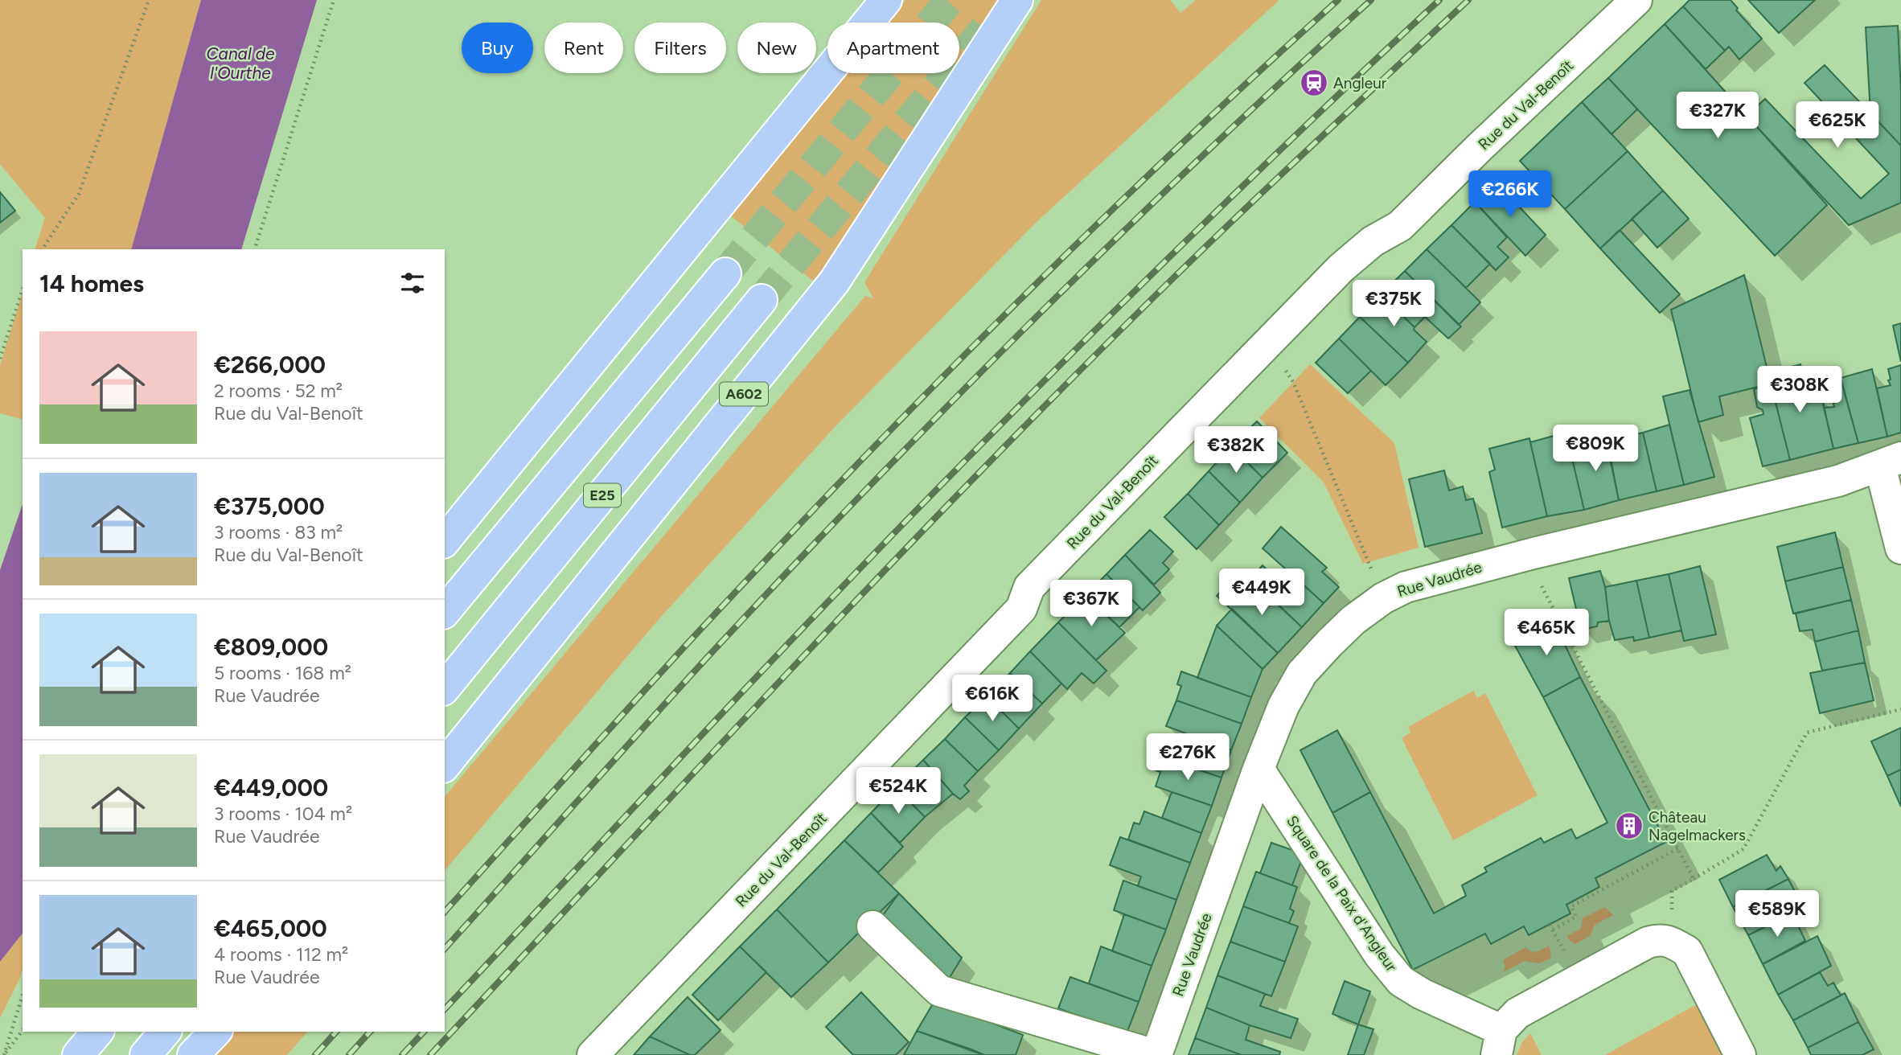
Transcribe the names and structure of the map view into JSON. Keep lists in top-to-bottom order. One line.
{"streets":{"highway":["A602","E25"],"street":["Rue du Val-Benoît","Rue Vaudrée","Square de la Paix d'Angleur"]},"crossings":[["Rue Vaudrée","Square de la Paix d'Angleur"]],"water":["Canal de l'Ourthe"],"places":{"station":["Angleur"],"building":["Château Nagelmackers"]},"page":{"chip":["Buy","Rent","Filters","New","Apartment"],"price":["€327K","€625K","€266K","€375K","€308K","€809K","€382K","€449K","€367K","€465K","€616K","€276K","€524K","€589K"],"heading":"14 homes","list":[{"name":"€266,000","note":"2 rooms · 52 m² · Rue du Val-Benoît"},{"name":"€375,000","note":"3 rooms · 83 m² · Rue du Val-Benoît"},{"name":"€809,000","note":"5 rooms · 168 m² · Rue Vaudrée"},{"name":"€449,000","note":"3 rooms · 104 m² · Rue Vaudrée"},{"name":"€465,000","note":"4 rooms · 112 m² · Rue Vaudrée"}]}}
